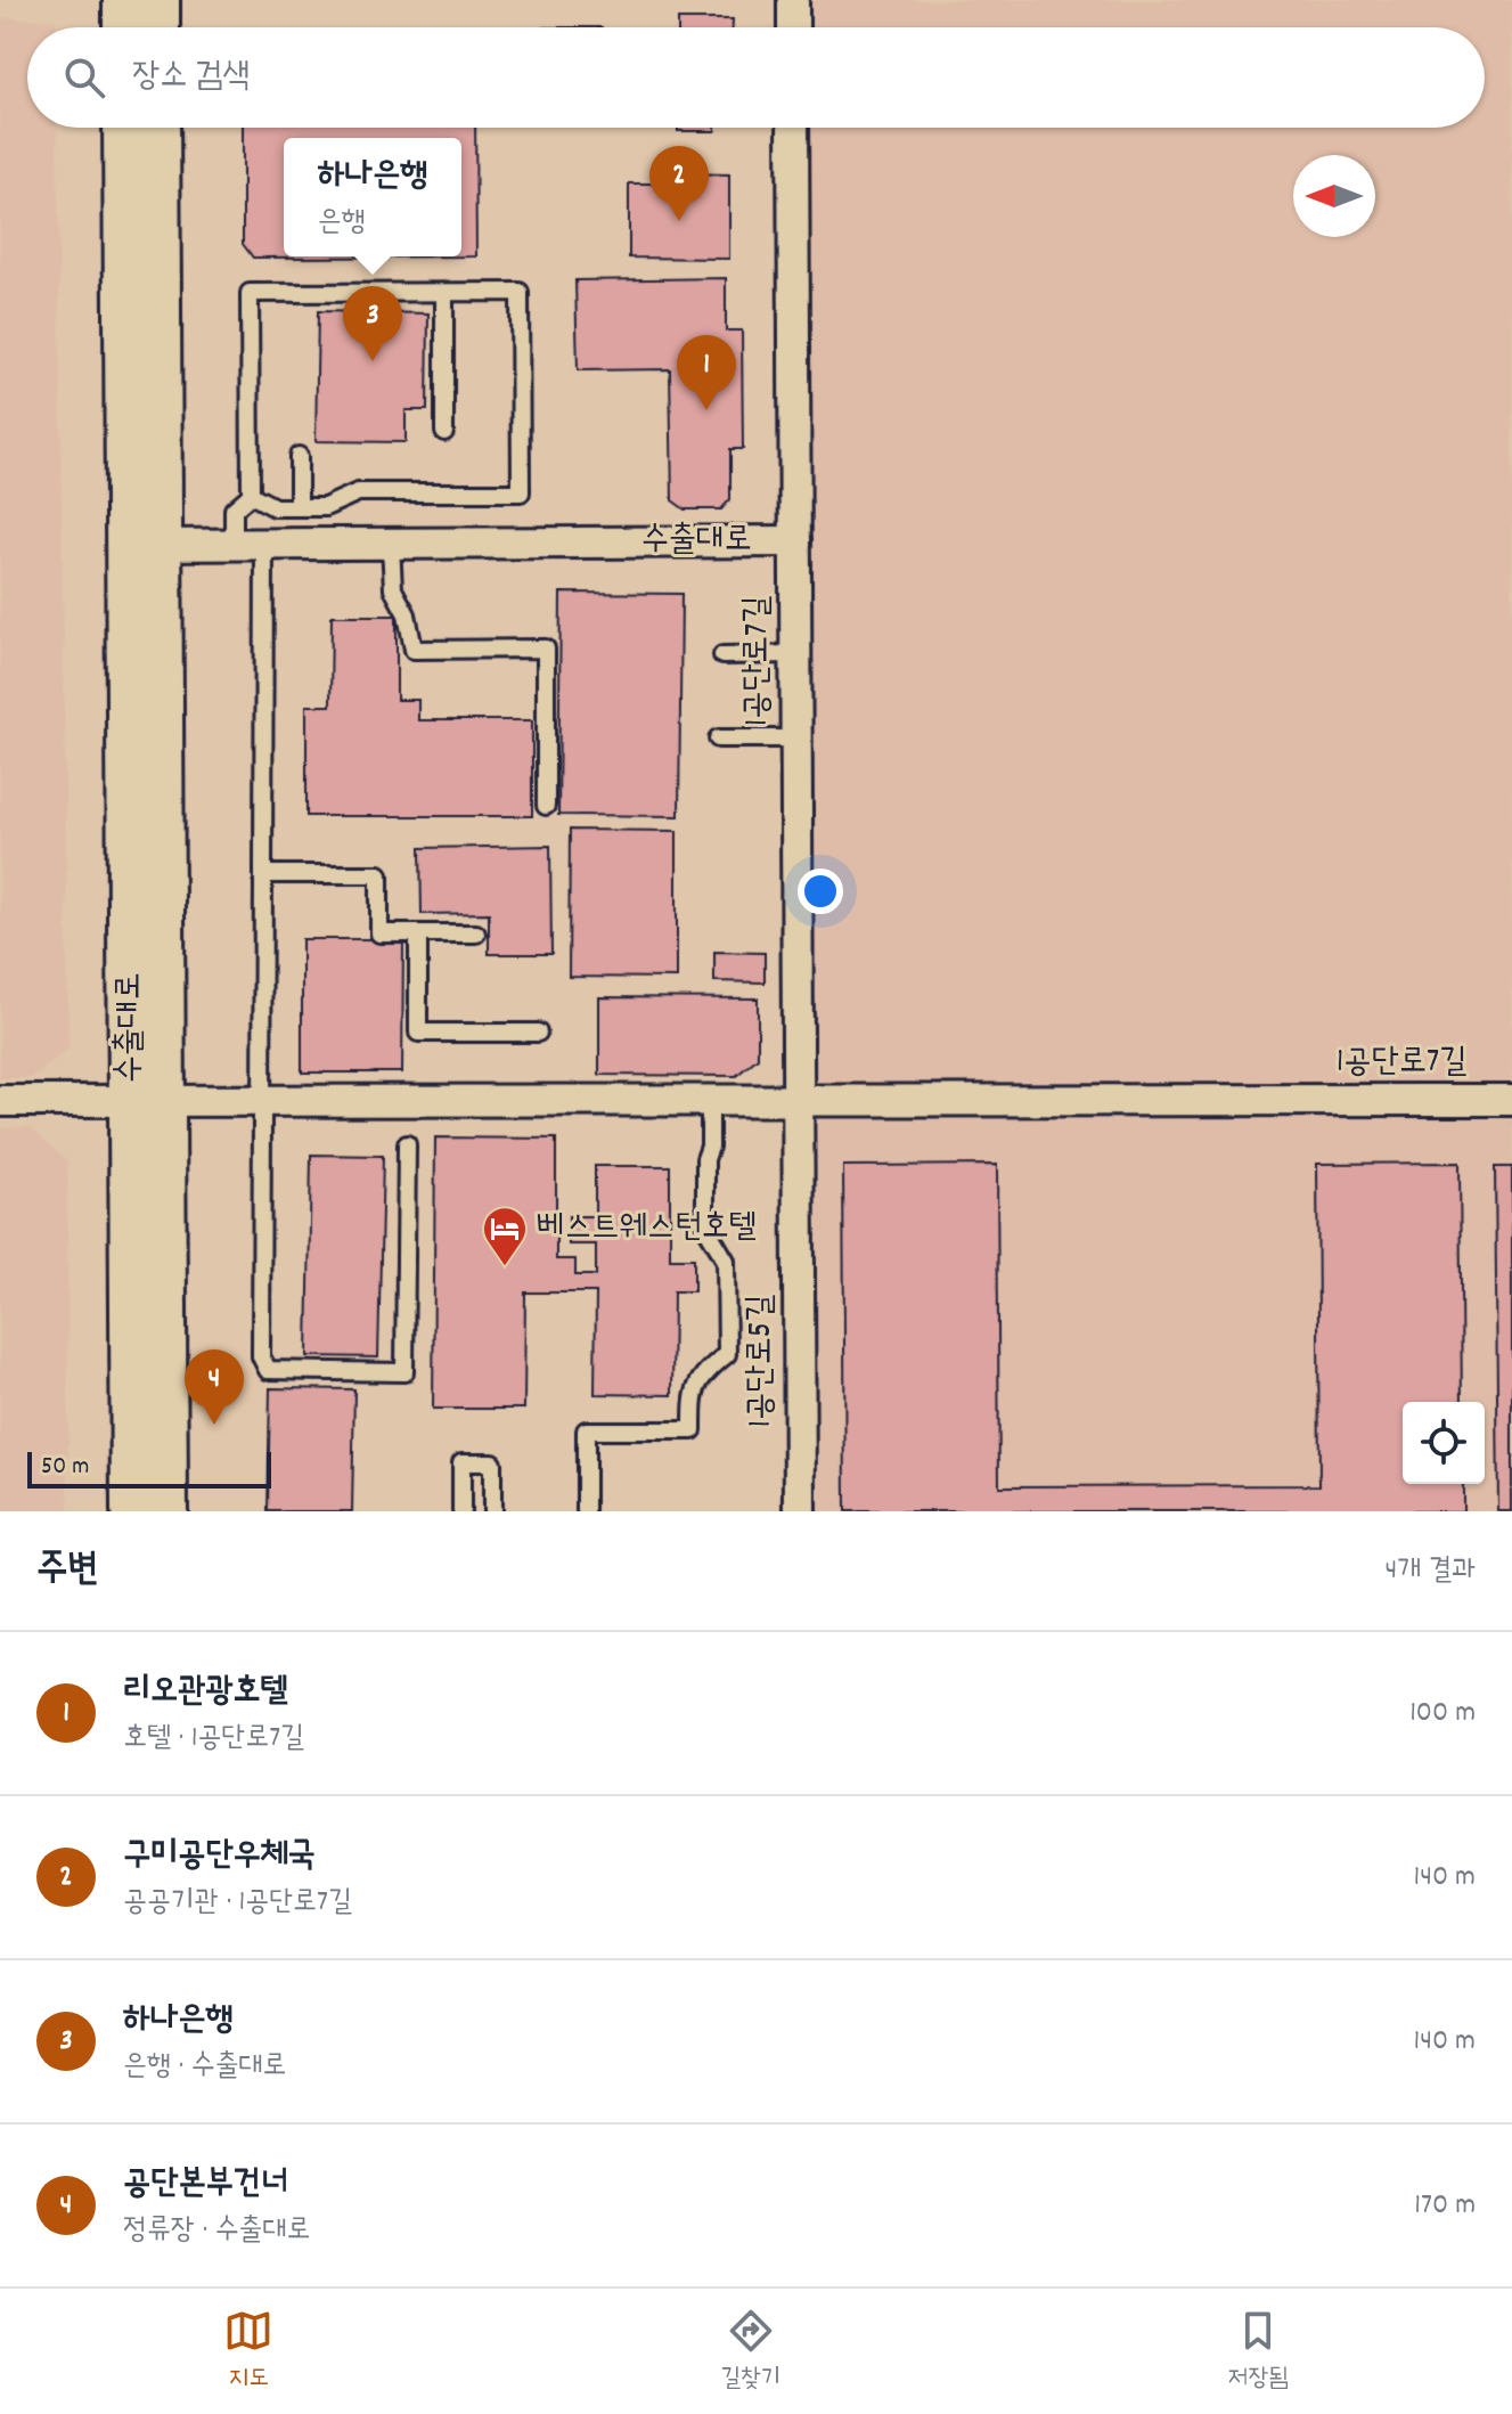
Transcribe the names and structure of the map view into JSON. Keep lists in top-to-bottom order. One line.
{"streets":{"main road":["수출대로"],"street":["1공단로7길","1공단로5길"]},"crossings":[["수출대로","1공단로7길"],["1공단로7길","1공단로5길"]],"places":{"hotel":["베스트웨스턴호텔"]},"scale_bar":"50 m","north":"left","page":{"search":"장소 검색","popup":["하나은행","은행"],"pins":["2","3","1","4"],"scale":"50 m","heading":["주변","4개 결과"],"list":[{"mark":"1","name":"리오관광호텔","note":"호텔 · 1공단로7길","value":"100 m"},{"mark":"2","name":"구미공단우체국","note":"공공기관 · 1공단로7길","value":"140 m"},{"mark":"3","name":"하나은행","note":"은행 · 수출대로","value":"140 m"},{"mark":"4","name":"공단본부건너","note":"정류장 · 수출대로","value":"170 m"}],"nav":["지도","길찾기","저장됨"]}}
